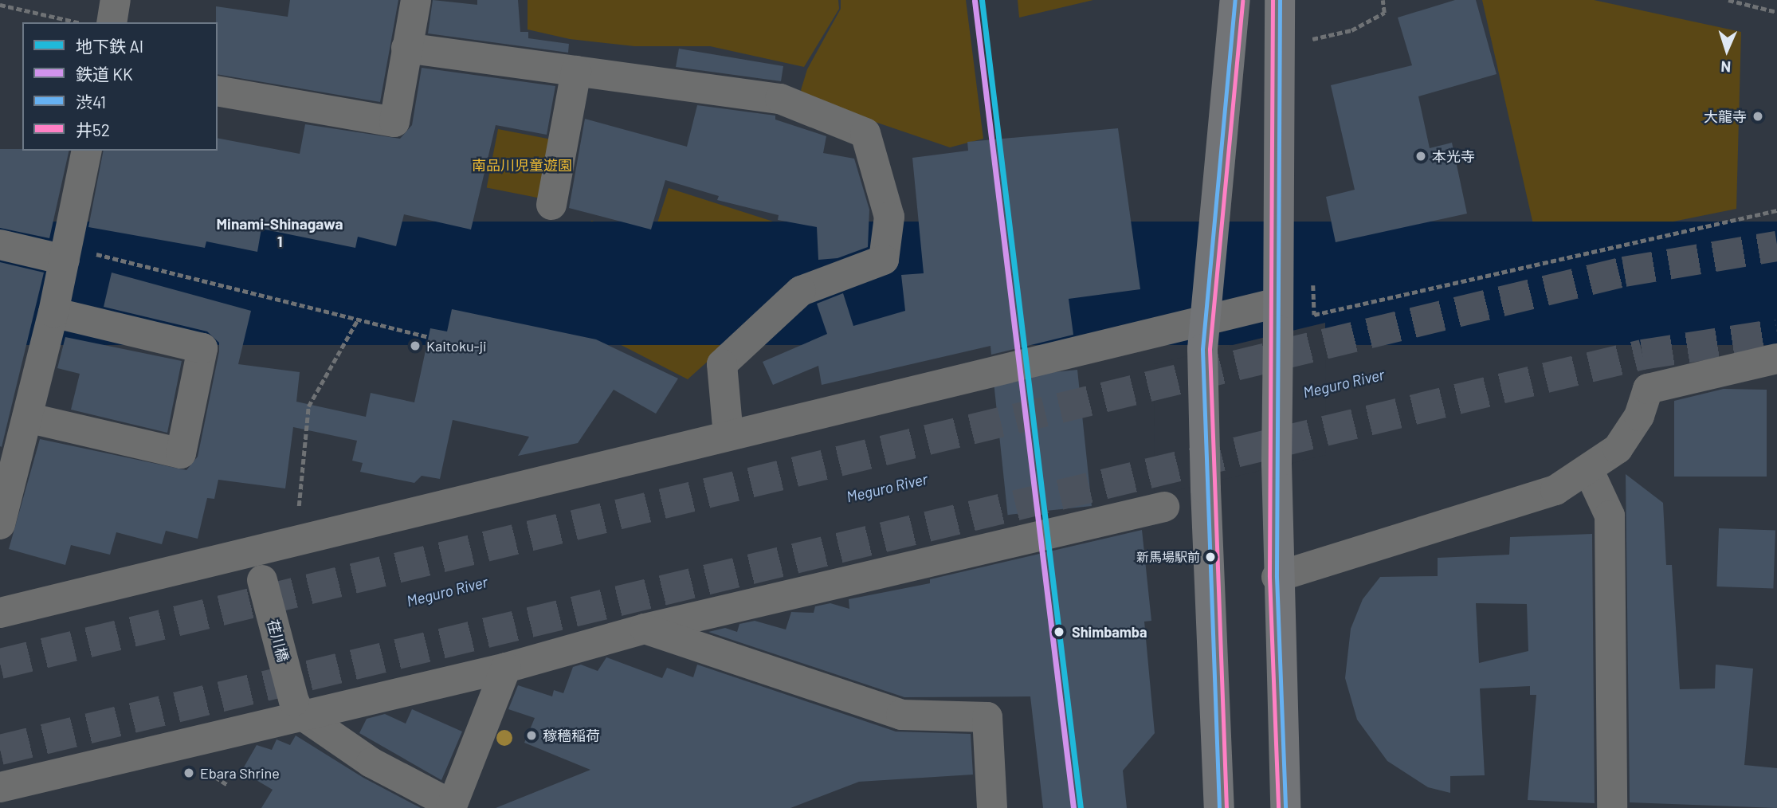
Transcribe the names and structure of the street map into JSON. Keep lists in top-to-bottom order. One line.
{"streets":{"street":["荏川橋"]},"districts":["Minami-Shinagawa 1"],"water":["Meguro River"],"parks":["南品川児童遊園"],"places":["大龍寺","本光寺","Kaitoku-ji","新馬場駅前","Shimbamba","稼穡稲荷","Ebara Shrine"],"lines":["metro line Al","transit line 渋41","transit line 井52","rail line KK"],"legend":["地下鉄 Al","鉄道 KK","渋41","井52"],"north":"bottom"}
